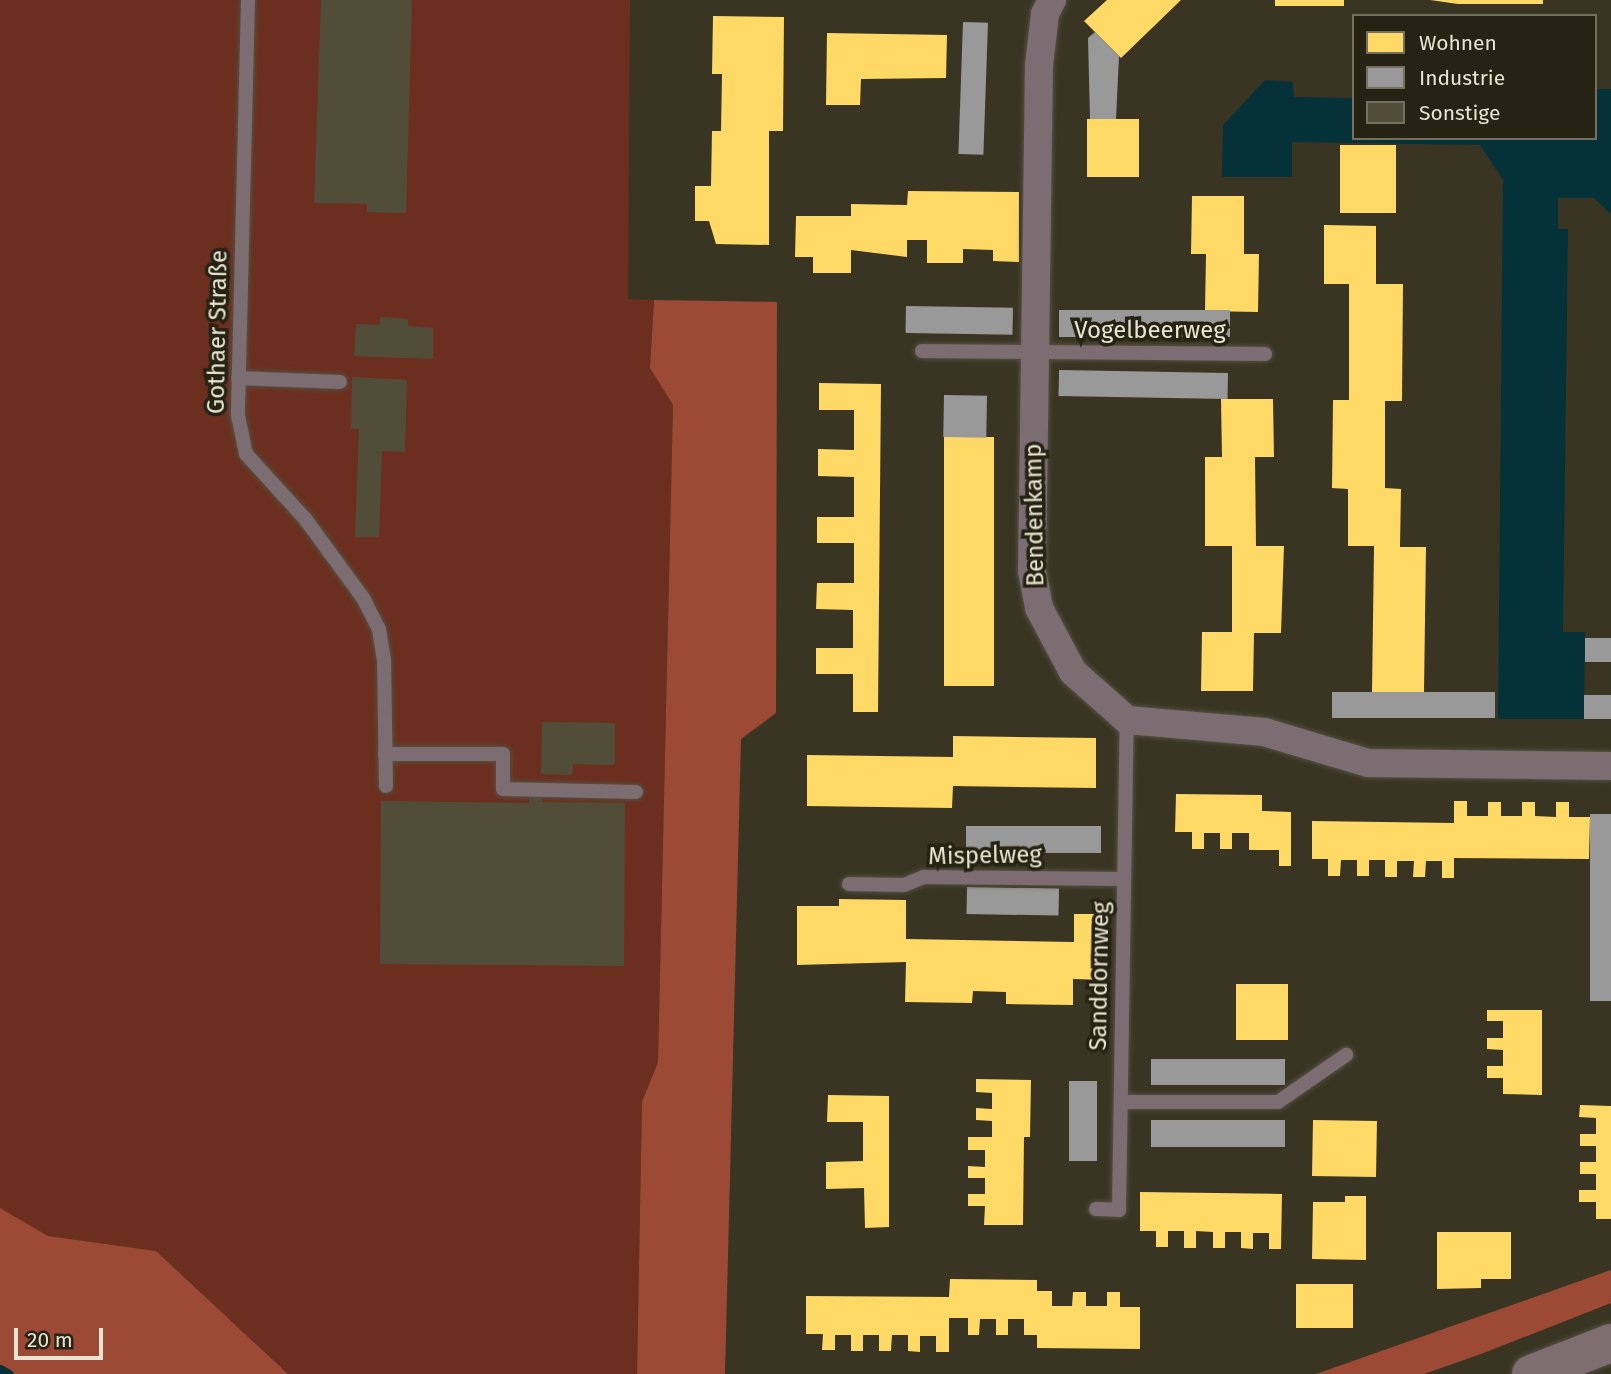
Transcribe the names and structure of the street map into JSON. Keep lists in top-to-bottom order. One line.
{"streets":{"street":["Bendenkamp"],"lane":["Vogelbeerweg","Gothaer Straße","Mispelweg","Sanddornweg"]},"crossings":[["Vogelbeerweg","Bendenkamp"],["Bendenkamp","Sanddornweg"],["Mispelweg","Sanddornweg"]],"legend":["Wohnen","Industrie","Sonstige"],"scale_bar":"20 m"}
